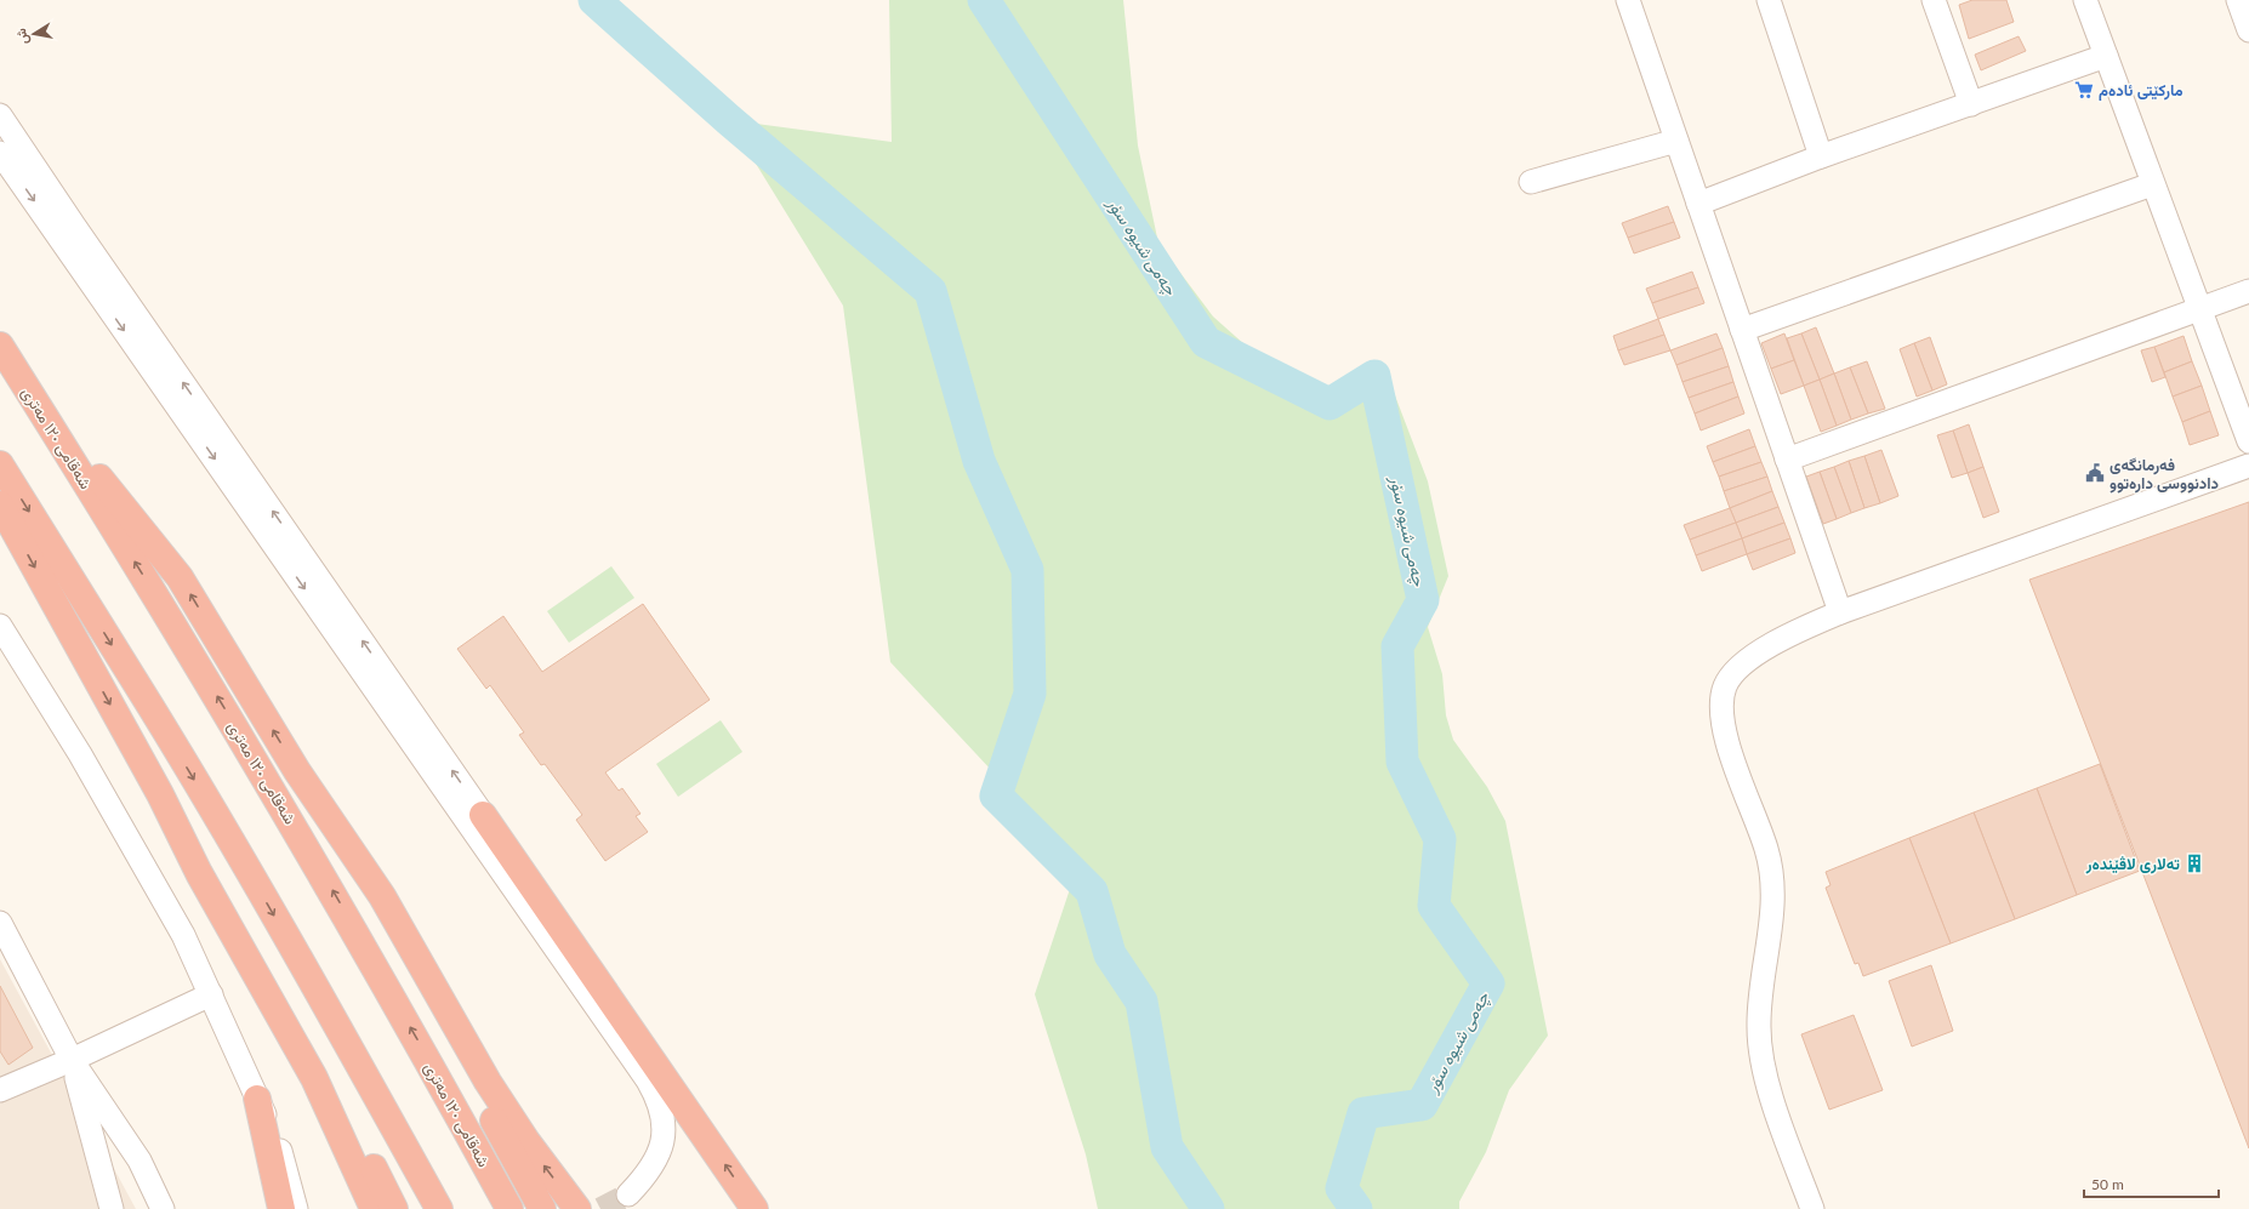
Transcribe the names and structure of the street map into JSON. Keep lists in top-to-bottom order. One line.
{"streets":{"highway":["شەقامی ١٢٠ مەتری"]},"water":["چەمی شیوە سۆر"],"places":{"supermarket":["مارکێتی ئادەم"],"public building":["فەرمانگەی دادنووسی دارەتوو"],"building":["تەلاری لاڤێندەر"]},"scale_bar":"50 m","north":"left"}
